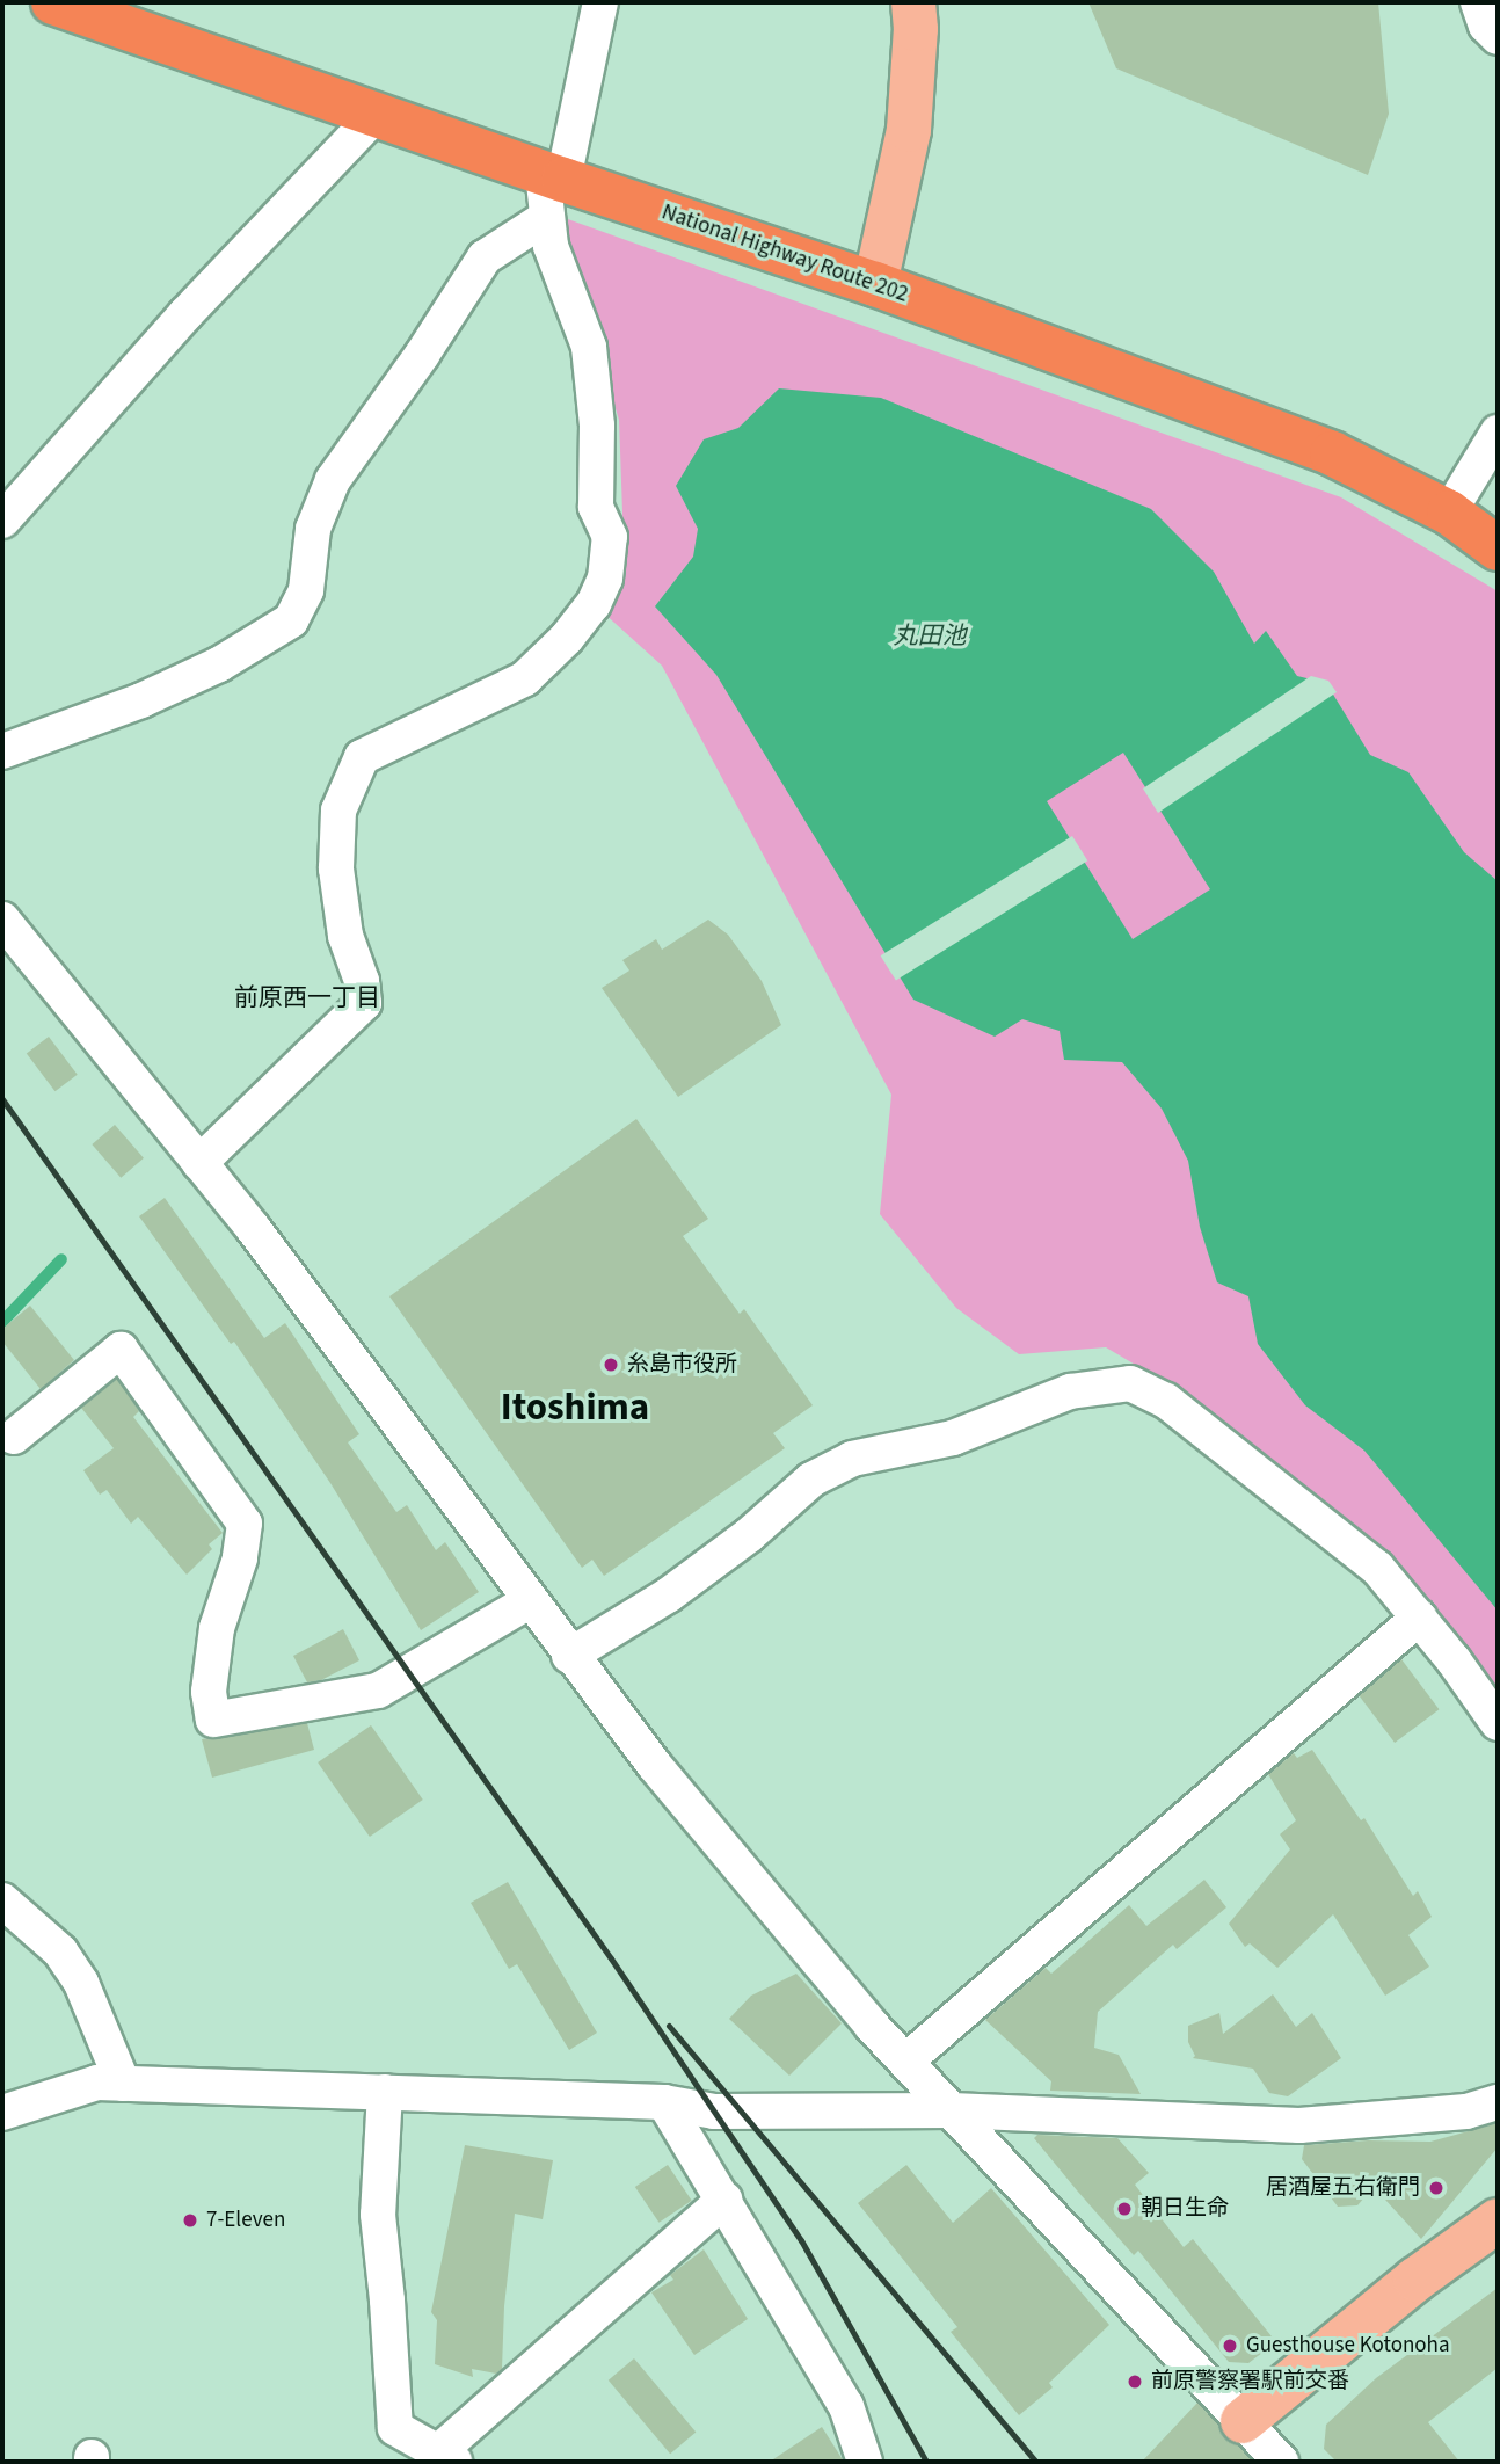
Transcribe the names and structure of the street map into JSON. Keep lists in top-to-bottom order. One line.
{"streets":{"highway":["National Highway Route 202"]},"districts":["前原西一丁目","Itoshima"],"water":["丸田池"],"places":["糸島市役所","居酒屋五右衛門","朝日生命","7-Eleven","Guesthouse Kotonoha","前原警察署駅前交番"]}
